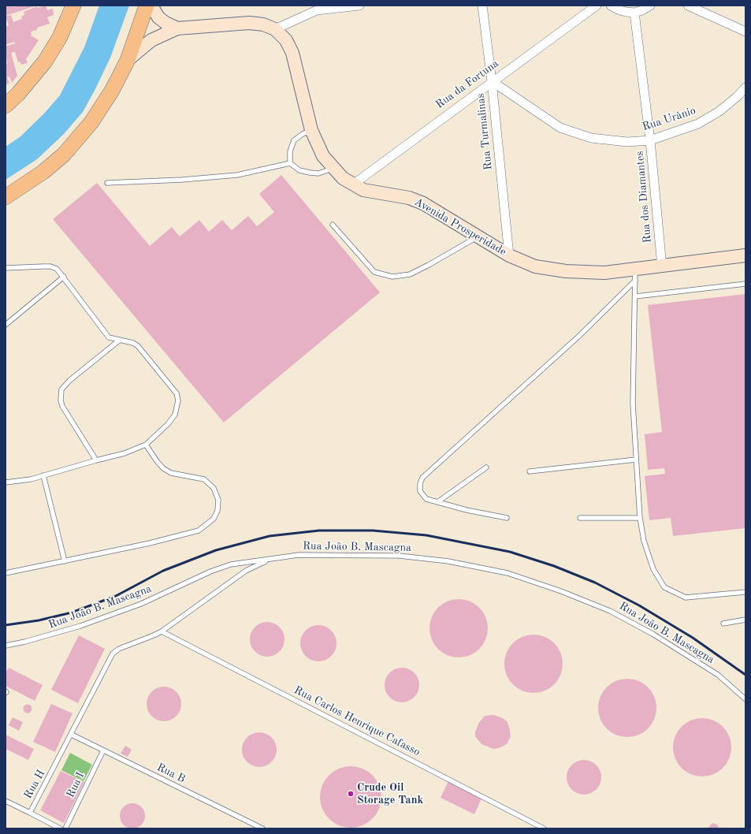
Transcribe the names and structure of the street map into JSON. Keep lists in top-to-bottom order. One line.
{"streets":{"main road":["Avenida Prosperidade"],"street":["Rua da Fortuna","Rua Urânio","Rua Turmalinas","Rua dos Diamantes"],"lane":["Rua João B. Mascagna","Rua Carlos Henrique Cafasso","Rua B","Rua H","Rua I"]},"crossings":[["Rua da Fortuna","Rua Urânio"],["Rua da Fortuna","Rua Turmalinas"],["Rua da Fortuna","Avenida Prosperidade"],["Rua Urânio","Rua Turmalinas"],["Rua Urânio","Rua dos Diamantes"],["Rua Turmalinas","Avenida Prosperidade"],["Rua dos Diamantes","Avenida Prosperidade"],["Rua João B. Mascagna","Rua H"],["Rua Carlos Henrique Cafasso","Rua H"],["Rua B","Rua H"],["Rua B","Rua I"]],"places":["Crude Oil Storage Tank"]}
